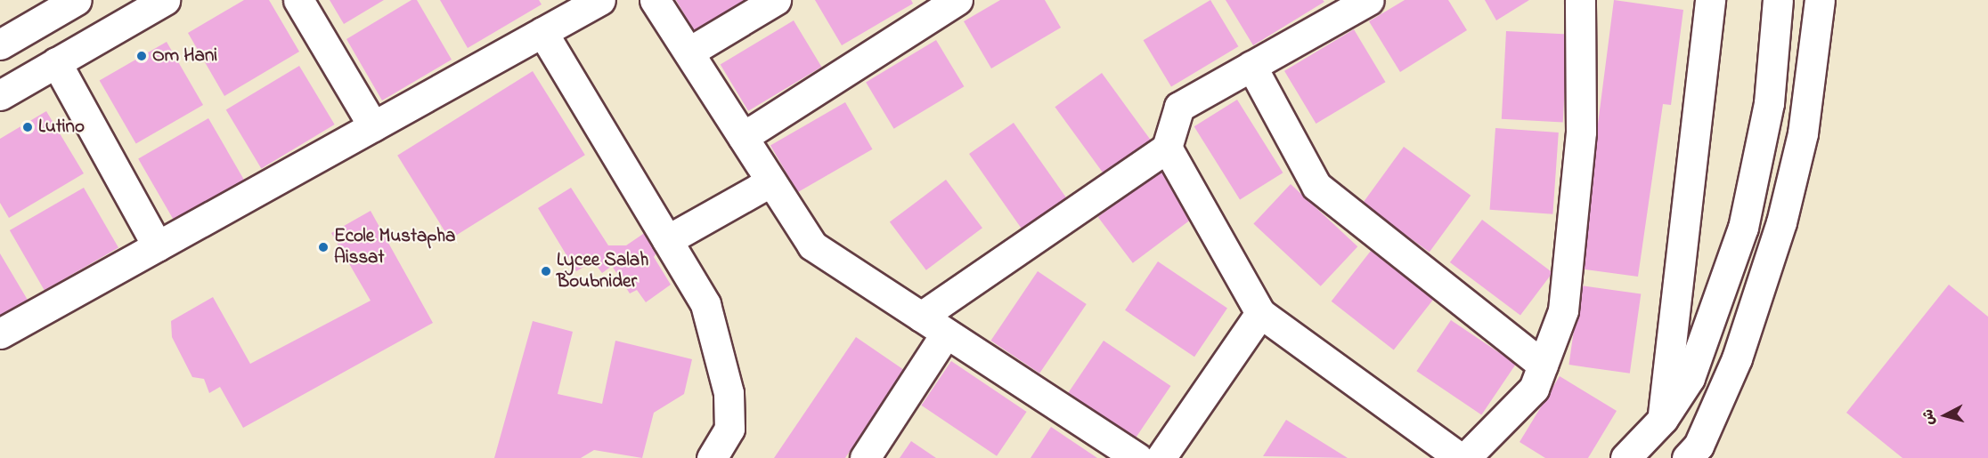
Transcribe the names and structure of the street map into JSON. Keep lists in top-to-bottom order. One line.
{"places":["Om Hani","Lutino","Ecole Mustapha Aissat","Lycee Salah Boubnider"],"north":"left"}
